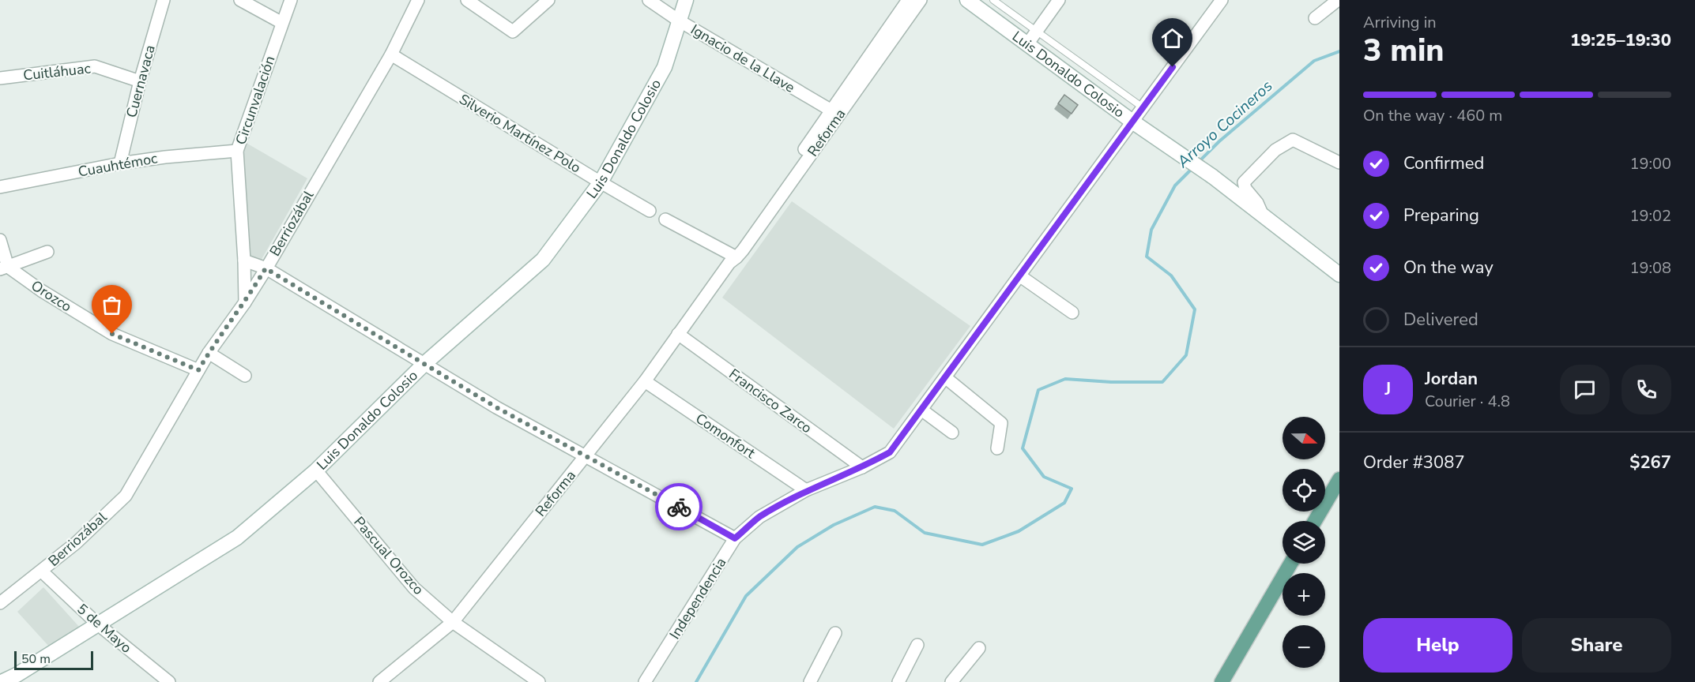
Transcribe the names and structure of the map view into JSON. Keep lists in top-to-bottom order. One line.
{"streets":{"main road":["Luis Donaldo Colosio"],"street":["Ignacio de la Llave","Cuitláhuac","Cuernavaca","Circunvalación","Reforma","Silverio Martínez Polo","Cuauhtémoc","Berriozábal","Orozco","Francisco Zarco","Comonfort","Pascual Orozco","Independencia","5 de Mayo"]},"crossings":[["Ignacio de la Llave","Luis Donaldo Colosio"],["Ignacio de la Llave","Reforma"],["Cuitláhuac","Cuernavaca"],["Luis Donaldo Colosio","Silverio Martínez Polo"],["Luis Donaldo Colosio","Pascual Orozco"],["Luis Donaldo Colosio","Independencia"],["Luis Donaldo Colosio","5 de Mayo"],["Cuernavaca","Cuauhtémoc"],["Circunvalación","Cuauhtémoc"],["Circunvalación","Berriozábal"],["Reforma","Francisco Zarco"],["Reforma","Comonfort"],["Reforma","Pascual Orozco"],["Silverio Martínez Polo","Berriozábal"],["Berriozábal","Orozco"],["Berriozábal","5 de Mayo"],["Francisco Zarco","Independencia"],["Comonfort","Independencia"]],"water":["Arroyo Cocineros"],"scale_bar":"50 m","north":"right","page":{"heading":["3 min","Arriving in","19:25–19:30"],"panel":["Jordan","Courier · 4.8","Order #3087","$267"],"bar":"On the way · 460 m","list":[["Confirmed","19:00"],["Preparing","19:02"],["On the way","19:08"],"Delivered"],"round":"J","map_buttons":["+","−"],"buttons":["Help","Share"],"scale":"50 m"}}
